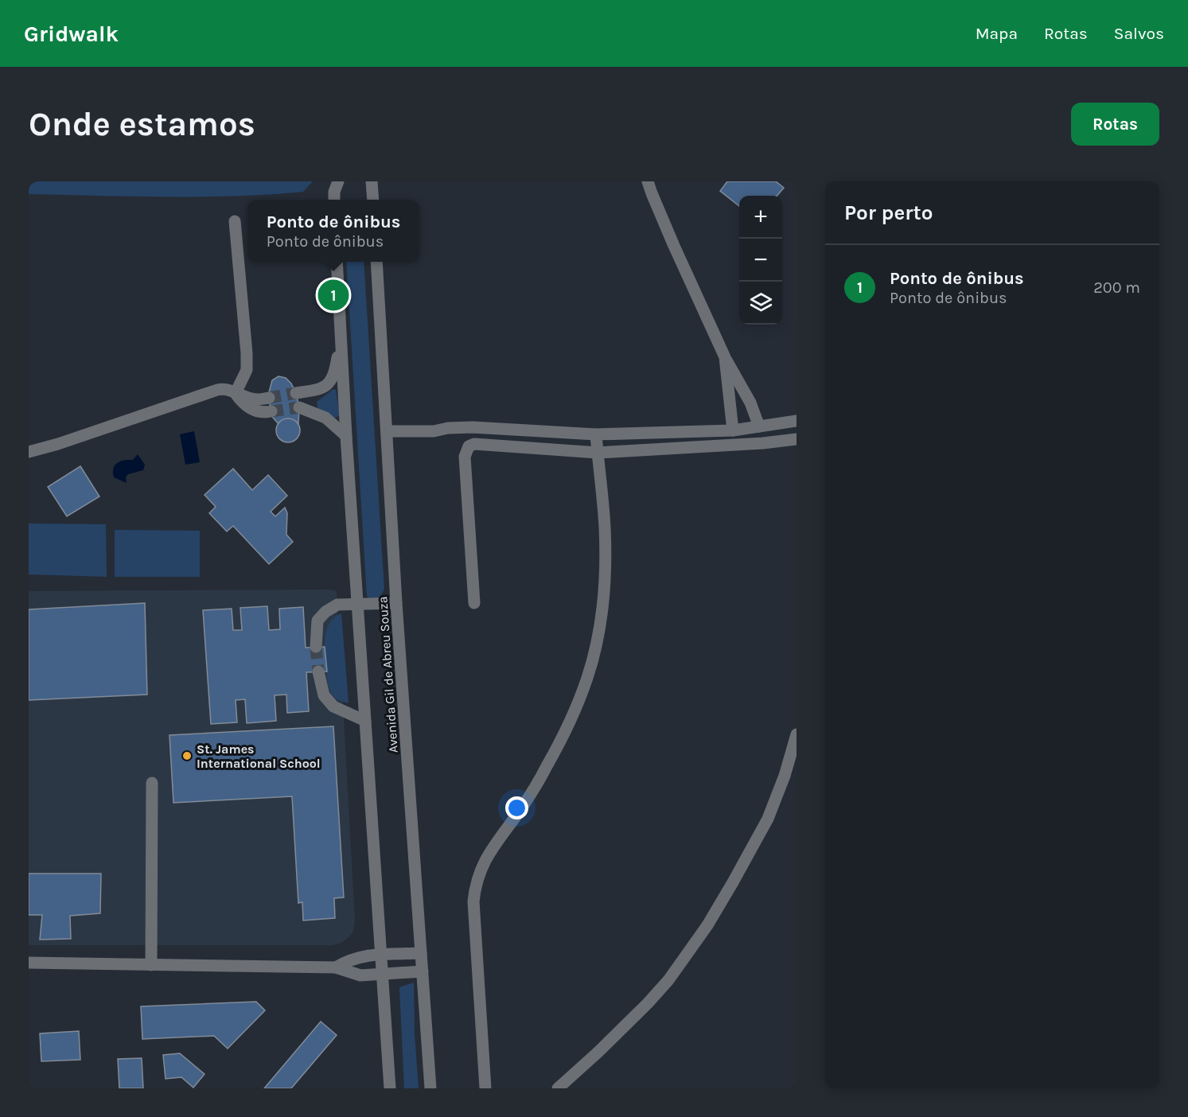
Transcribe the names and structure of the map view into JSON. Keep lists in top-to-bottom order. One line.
{"streets":{"street":["Avenida Gil de Abreu Souza"]},"places":["St. James International School"],"page":{"header":"Gridwalk","nav":["Mapa","Rotas","Salvos"],"buttons":"Rotas","title":"Onde estamos","heading":"Por perto","map_buttons":["+","−"],"popup":["Ponto de ônibus","Ponto de ônibus"],"list":[{"mark":"1","name":"Ponto de ônibus","note":"Ponto de ônibus","value":"200 m"}],"pins":"1"}}
